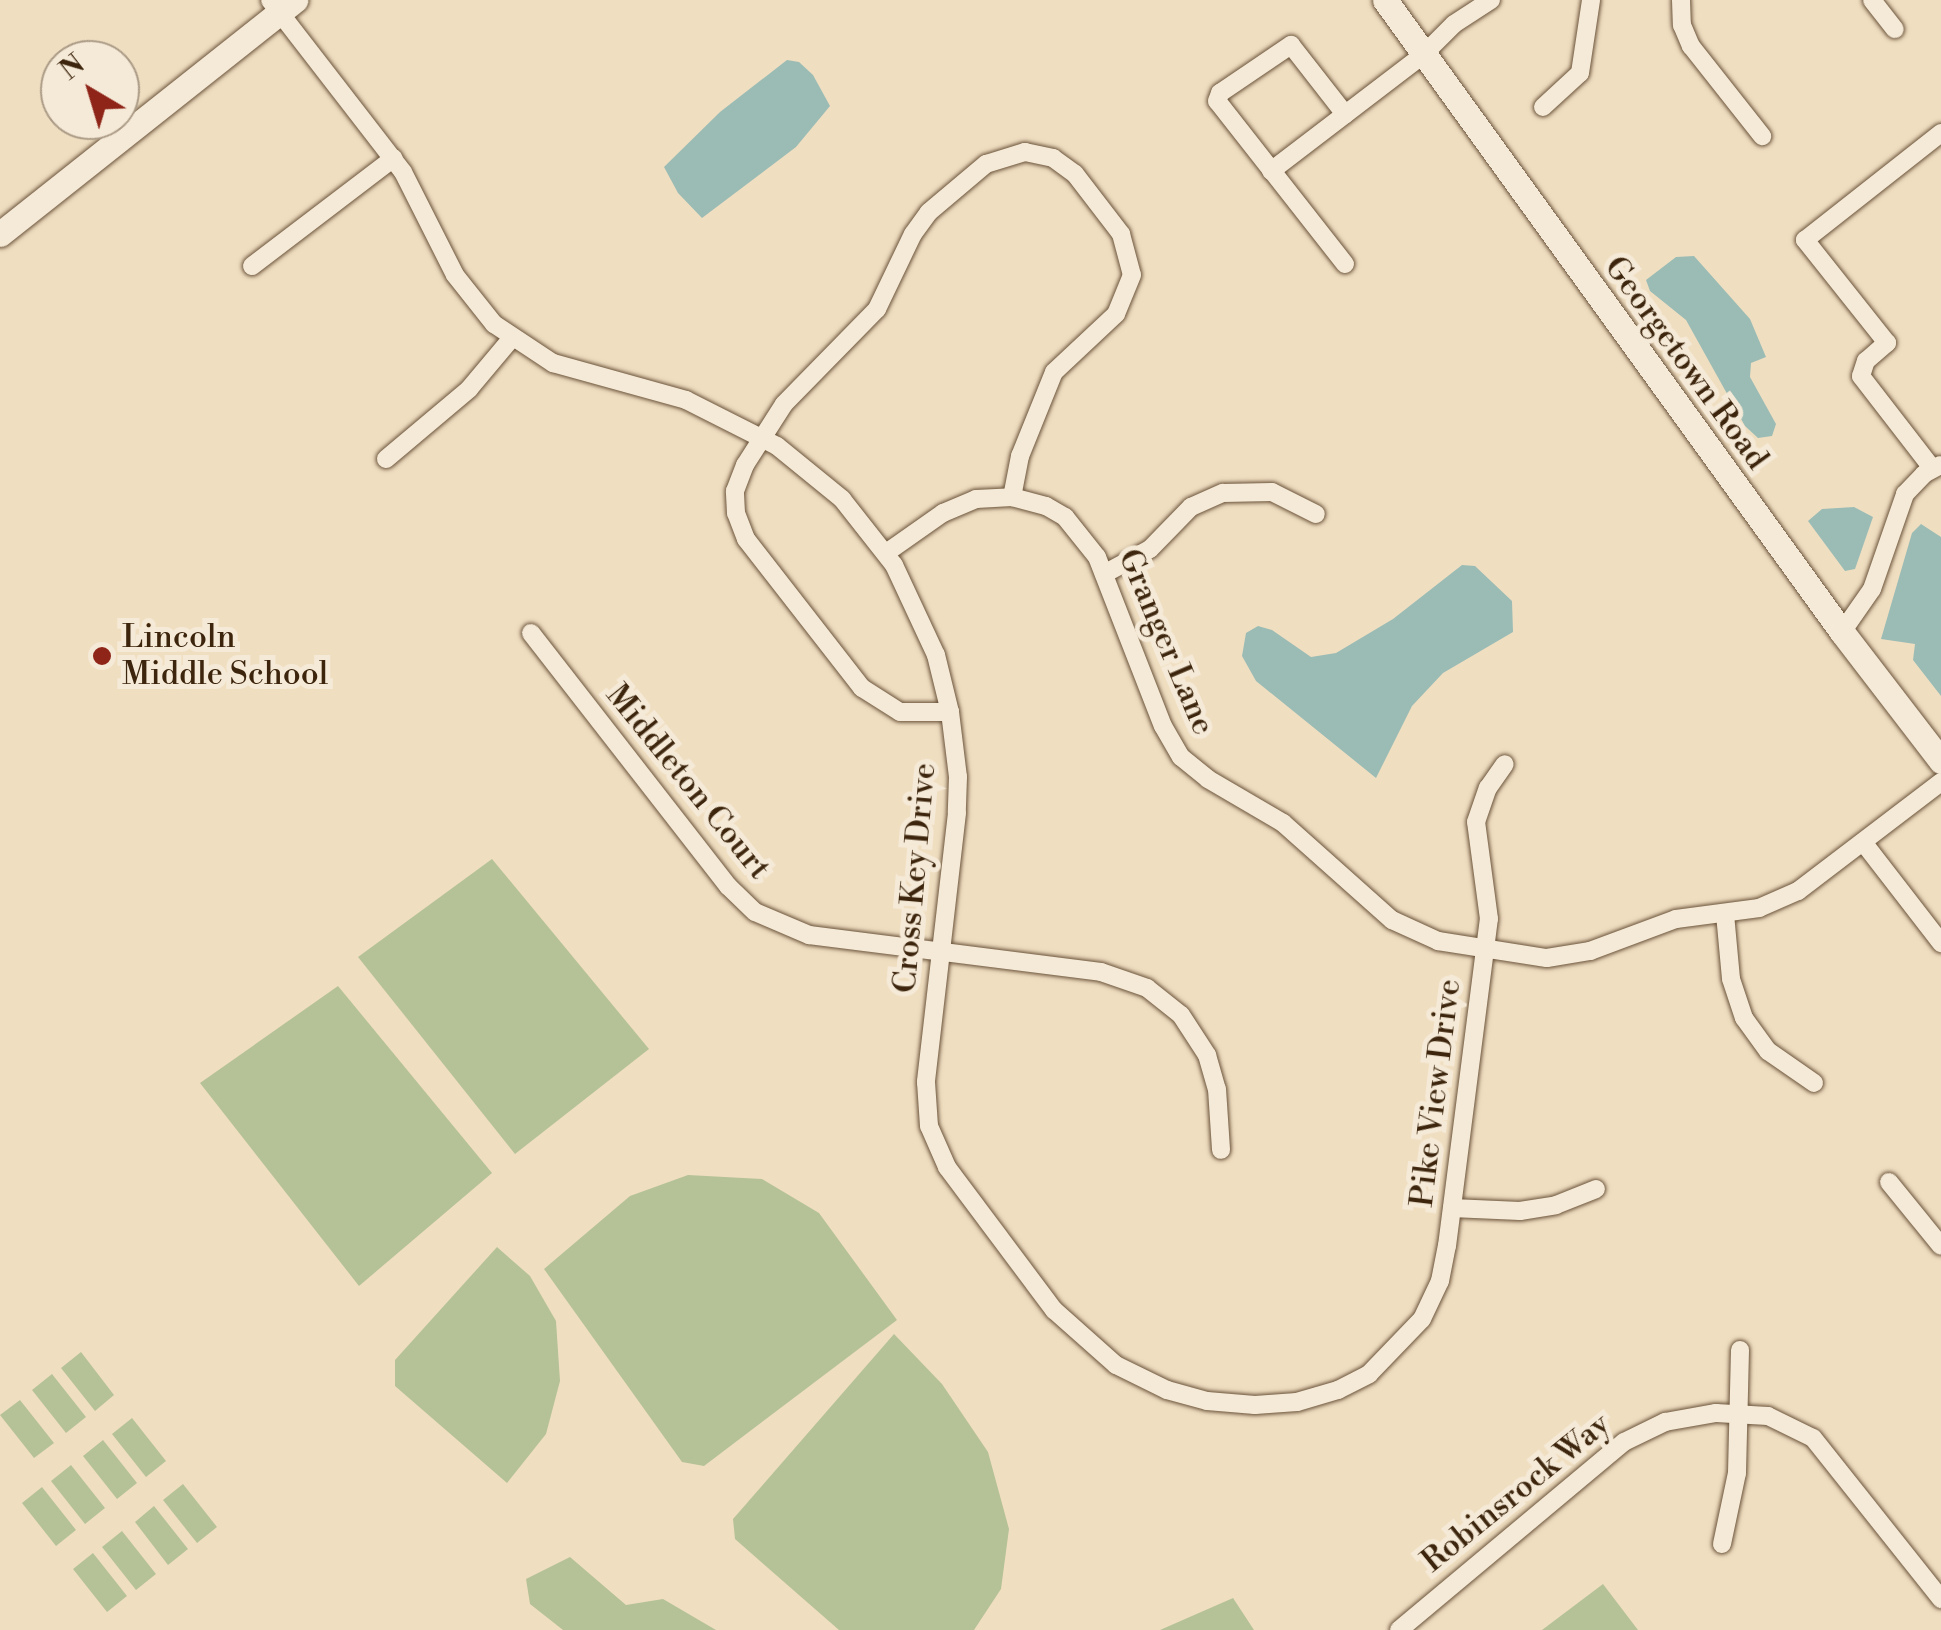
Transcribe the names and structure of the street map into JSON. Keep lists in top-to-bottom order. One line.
{"streets":{"main road":["Georgetown Road"],"street":["Granger Lane","Middleton Court","Cross Key Drive","Pike View Drive","Robinsrock Way"]},"crossings":[["Granger Lane","Pike View Drive"],["Middleton Court","Cross Key Drive"],["Cross Key Drive","Pike View Drive"]],"places":["Lincoln Middle School"],"north":"top left"}
